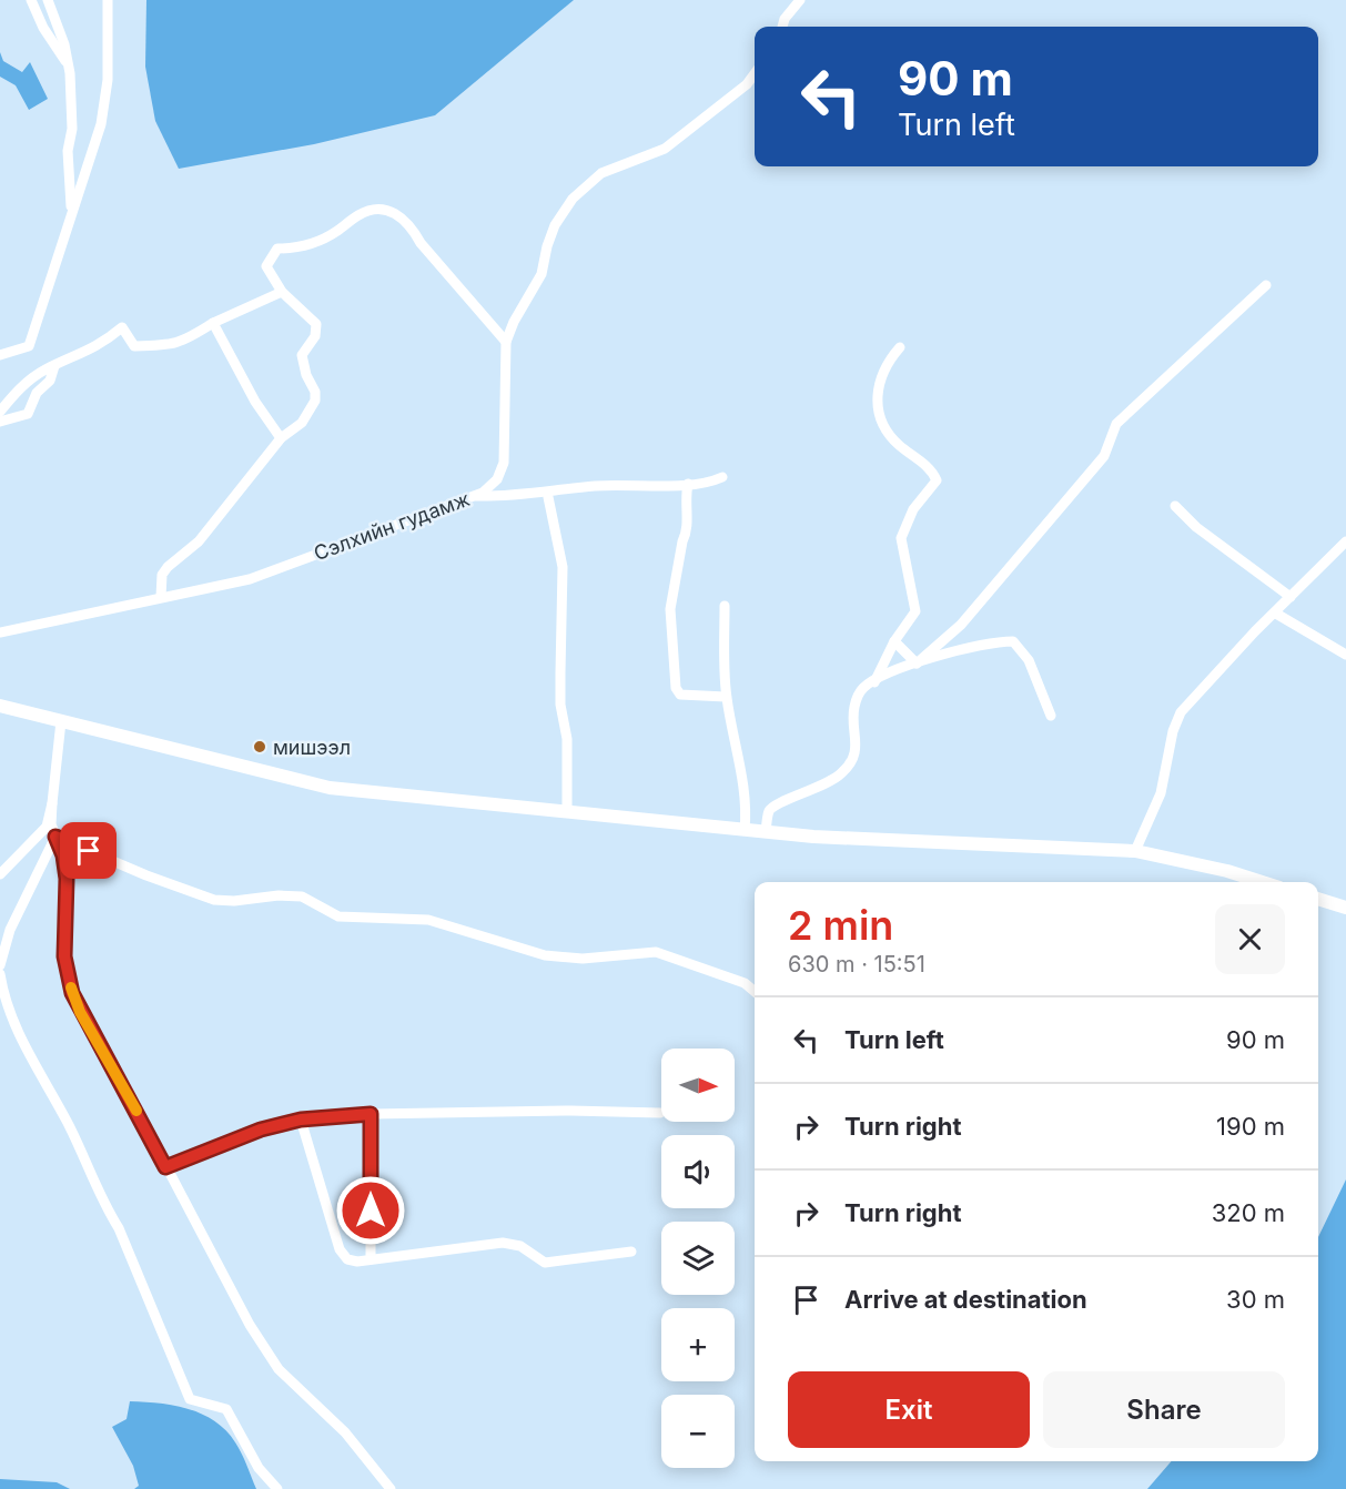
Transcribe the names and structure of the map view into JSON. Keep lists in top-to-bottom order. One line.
{"streets":{"street":["Сэлхийн гудамж"]},"places":["мишээл"],"north":"right","page":{"turn":["90 m","Turn left"],"heading":["2 min","630 m · 15:51"],"list":[{"name":"Turn left","value":"90 m"},{"name":"Turn right","value":"190 m"},{"name":"Turn right","value":"320 m"},{"name":"Arrive at destination","value":"30 m"}],"map_buttons":["+","−"],"buttons":["Exit","Share"]}}
